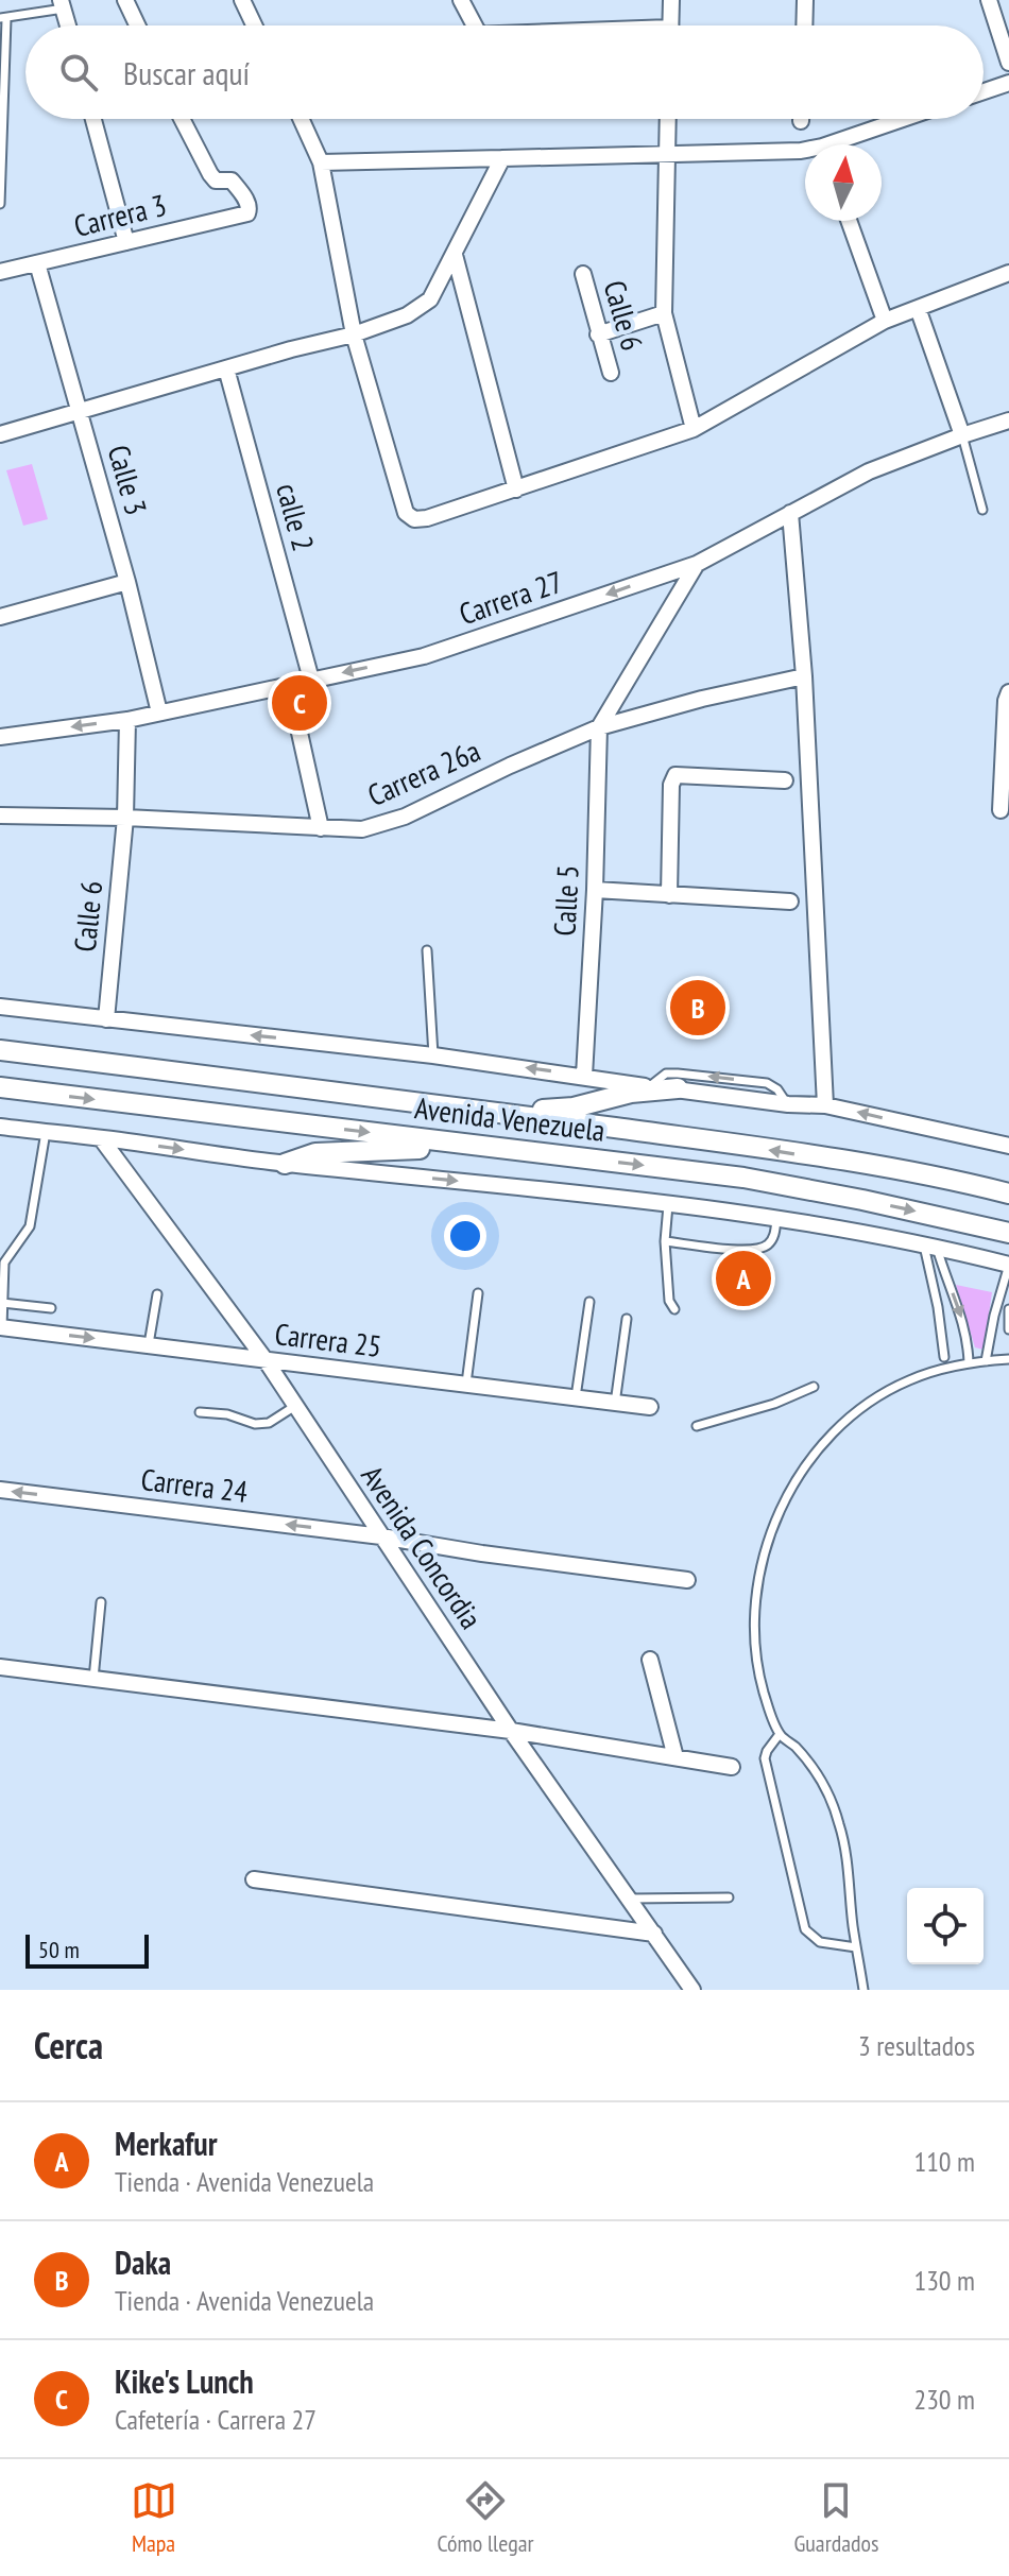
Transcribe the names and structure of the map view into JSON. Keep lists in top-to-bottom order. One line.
{"streets":{"street":["Carrera 3","Calle 6","Calle 3","calle 2","Carrera 27","Carrera 26a","Calle 5","Avenida Venezuela","Carrera 25","Carrera 24","Avenida Concordia"]},"crossings":[["Carrera 3","Calle 3"],["Calle 6","Carrera 27"],["Calle 6","Carrera 26a"],["Calle 6","Avenida Venezuela"],["Calle 3","Carrera 27"],["calle 2","Carrera 27"],["Carrera 26a","Calle 5"],["Calle 5","Avenida Venezuela"],["Carrera 25","Avenida Concordia"],["Carrera 24","Avenida Concordia"]],"one_way":["Carrera 24"],"scale_bar":"50 m","north":"top","page":{"search":"Buscar aquí","pins":["C","B","A"],"scale":"50 m","heading":["Cerca","3 resultados"],"list":[{"mark":"A","name":"Merkafur","note":"Tienda · Avenida Venezuela","value":"110 m"},{"mark":"B","name":"Daka","note":"Tienda · Avenida Venezuela","value":"130 m"},{"mark":"C","name":"Kike's Lunch","note":"Cafetería · Carrera 27","value":"230 m"}],"nav":["Mapa","Cómo llegar","Guardados"]}}
